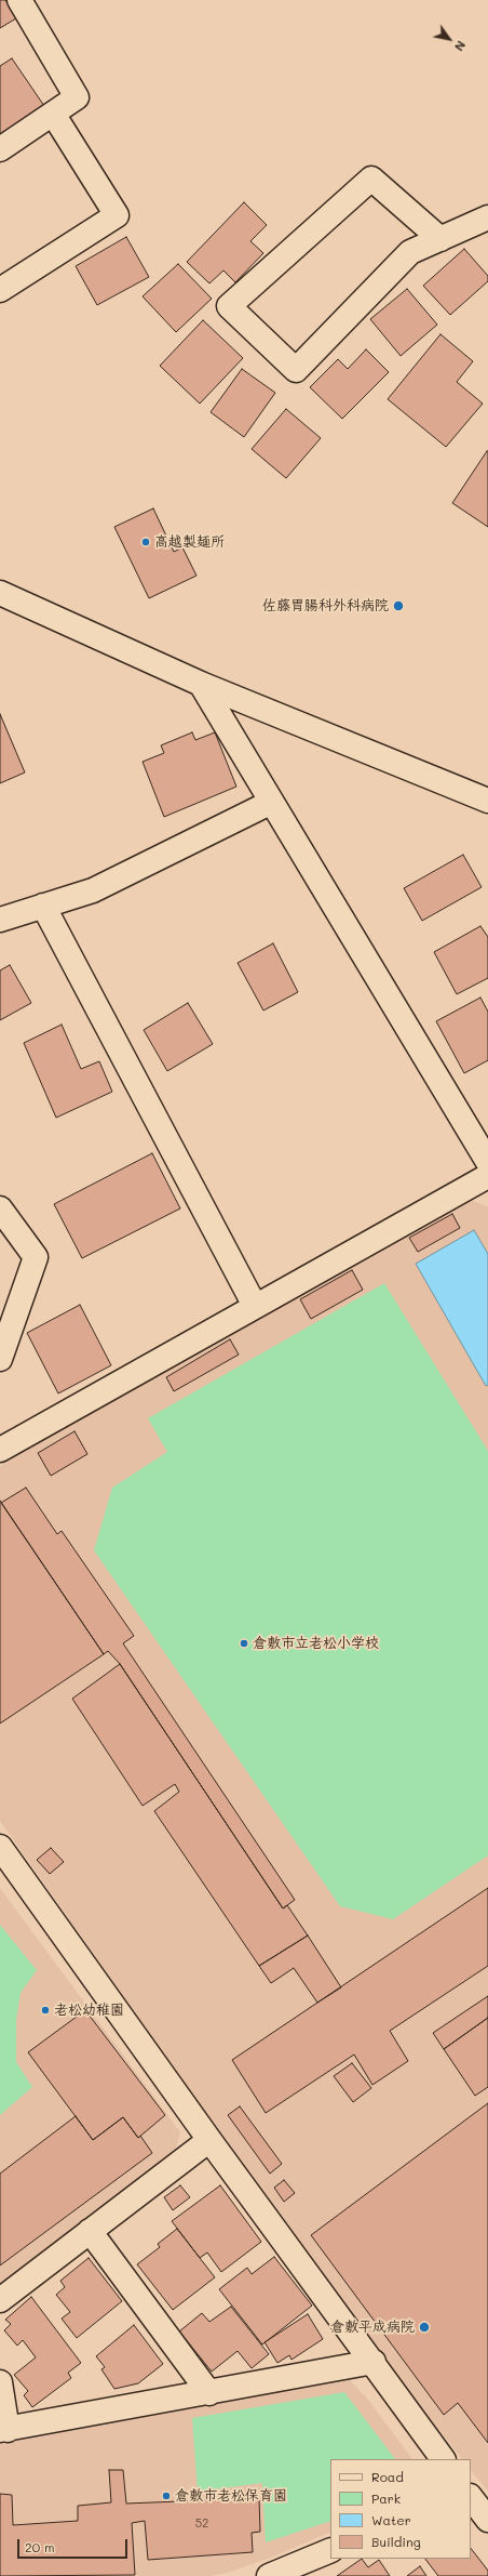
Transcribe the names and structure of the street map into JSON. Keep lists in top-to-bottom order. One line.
{"places":["高越製麺所","佐藤胃腸科外科病院","倉敷市立老松小学校","老松幼稚園","倉敷平成病院","倉敷市老松保育園"],"house_numbers":["52"],"legend":["Road","Park","Water","Building"],"scale_bar":"20 m","north":"bottom right"}
